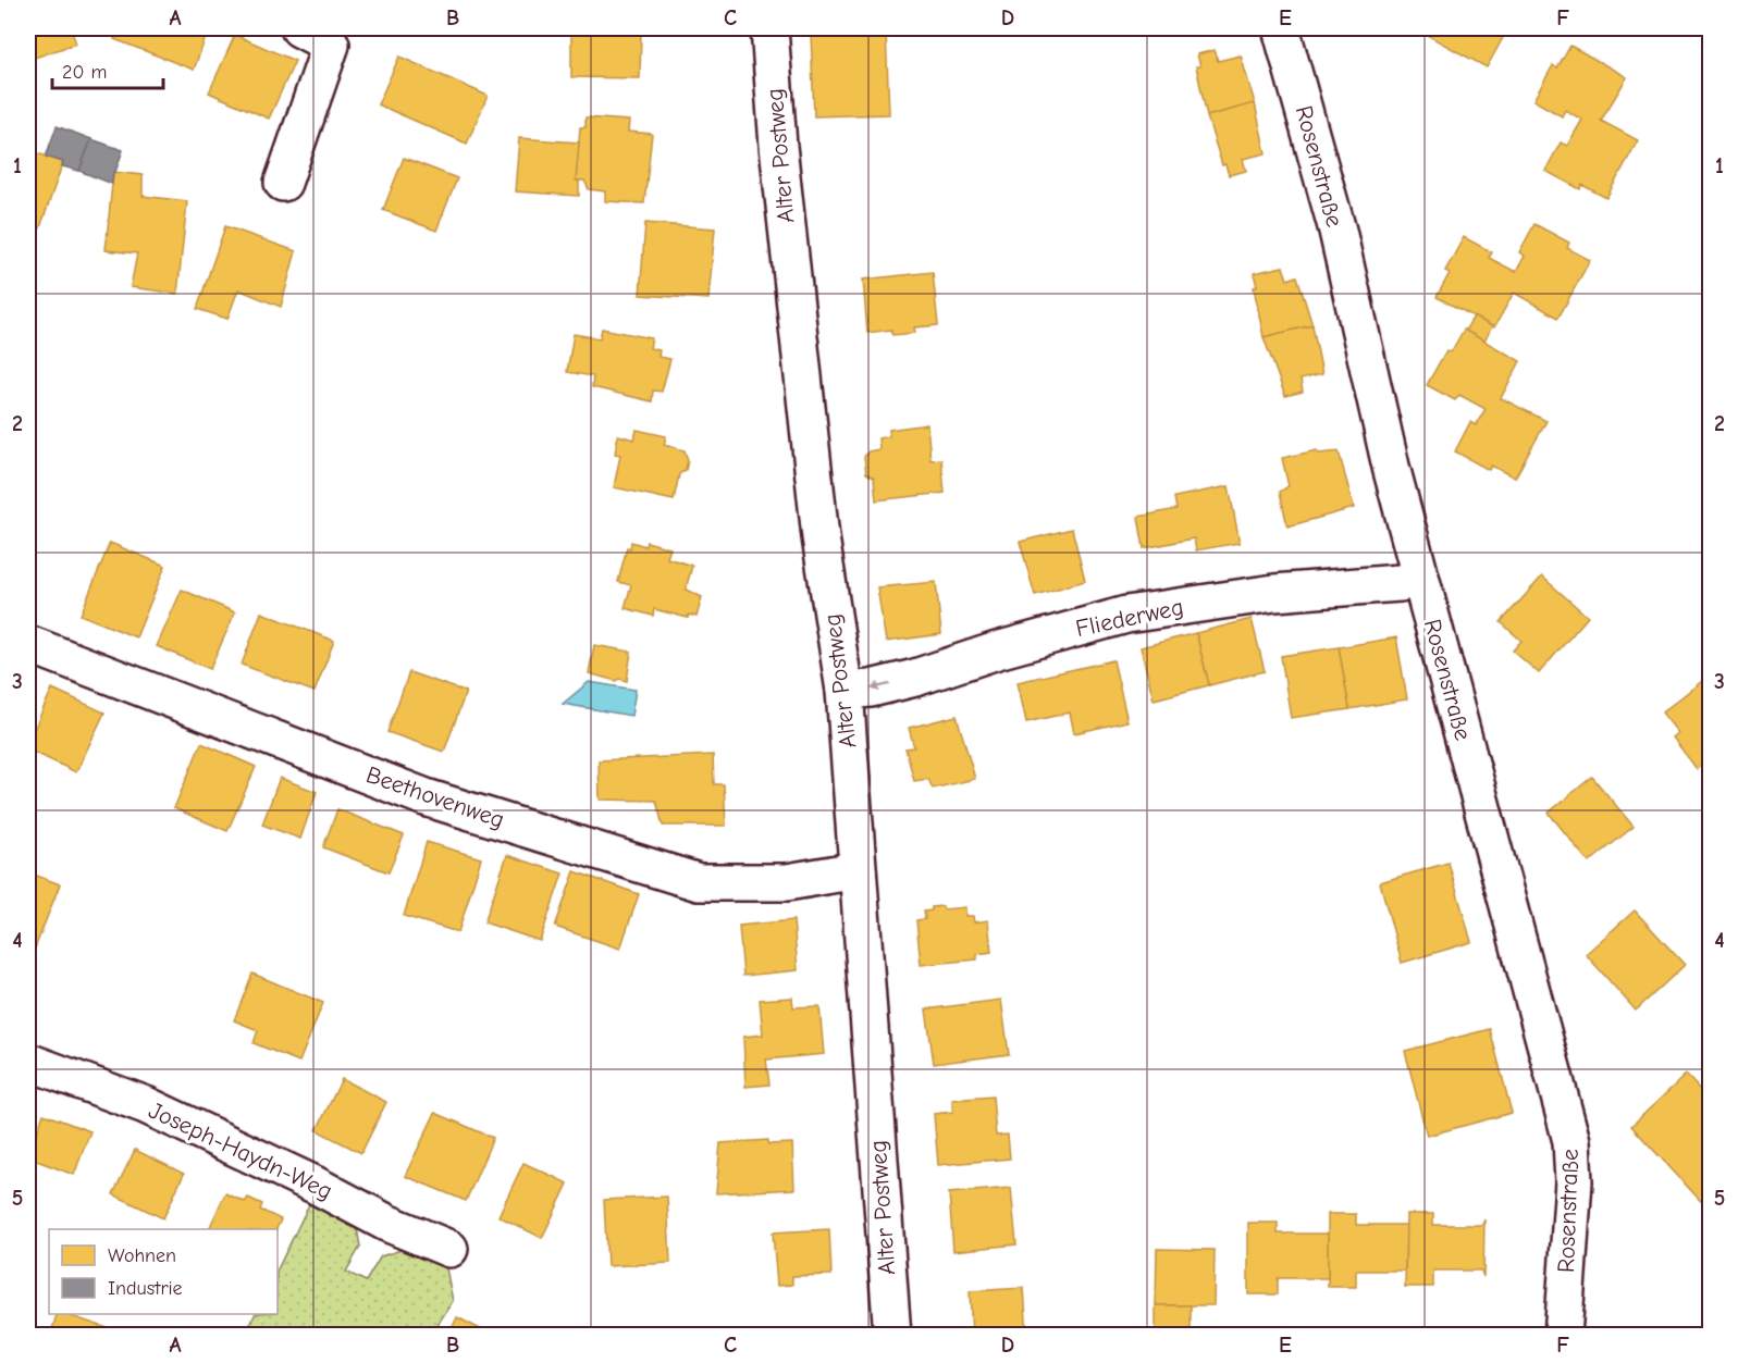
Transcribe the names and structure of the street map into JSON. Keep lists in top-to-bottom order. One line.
{"streets":{"street":["Alter Postweg","Rosenstraße","Fliederweg","Beethovenweg","Joseph-Haydn-Weg"]},"crossings":[["Alter Postweg","Fliederweg"],["Alter Postweg","Beethovenweg"],["Rosenstraße","Fliederweg"]],"one_way":["Fliederweg"],"legend":["Wohnen","Industrie"],"scale_bar":"20 m","grid":{"columns":["A","B","C","D","E","F"],"rows":["1","2","3","4","5"]}}
